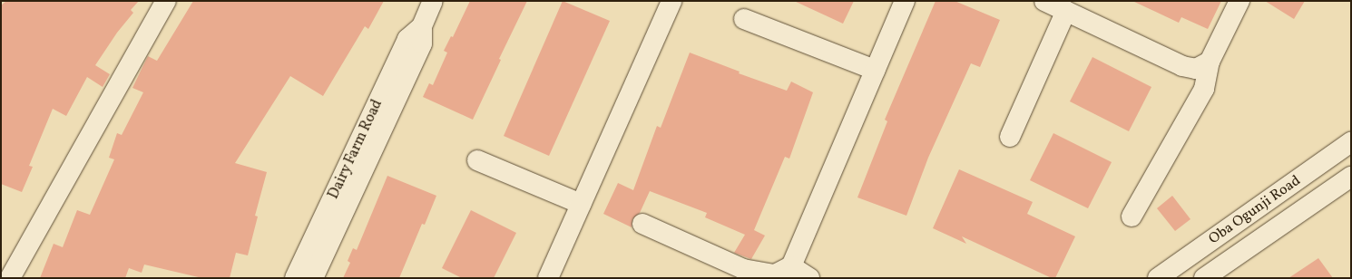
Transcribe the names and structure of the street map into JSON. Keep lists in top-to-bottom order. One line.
{"streets":{"street":["Dairy Farm Road","Oba Ogunji Road"]}}
